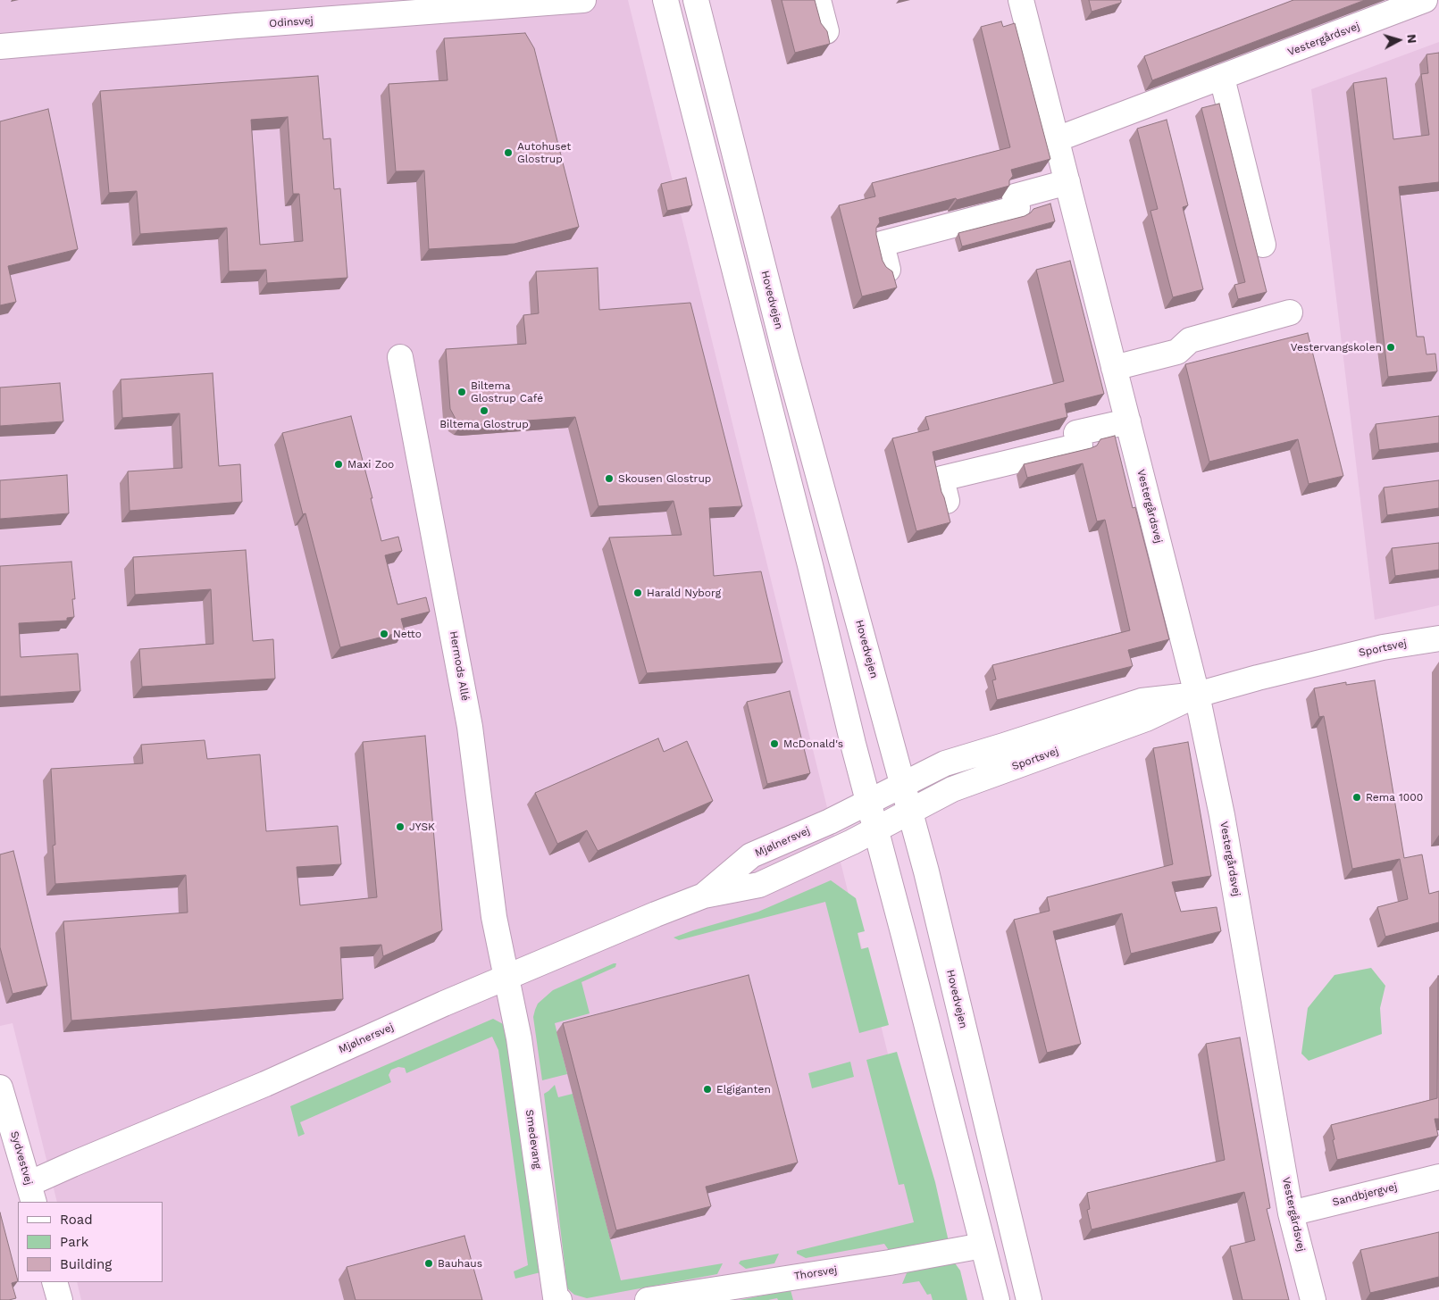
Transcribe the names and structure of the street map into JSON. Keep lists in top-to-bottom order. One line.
{"streets":{"street":["Odinsvej","Vestergårdsvej","Hovedvejen","Sportsvej","Hermods Allé","Mjølnersvej","Smedevang","Sydvestvej","Sandbjergvej","Thorsvej"]},"crossings":[["Vestergårdsvej","Sportsvej"],["Vestergårdsvej","Sandbjergvej"],["Hovedvejen","Sportsvej"],["Sportsvej","Mjølnersvej"],["Hermods Allé","Mjølnersvej"],["Hermods Allé","Smedevang"],["Mjølnersvej","Smedevang"],["Mjølnersvej","Sydvestvej"]],"places":["Autohuset Glostrup","Vestervangskolen","Biltema Glostrup Café","Biltema Glostrup","Maxi Zoo","Skousen Glostrup","Harald Nyborg","Netto","McDonald's","Rema 1000","JYSK","Elgiganten","Bauhaus"],"legend":["Road","Park","Building"],"north":"right"}
